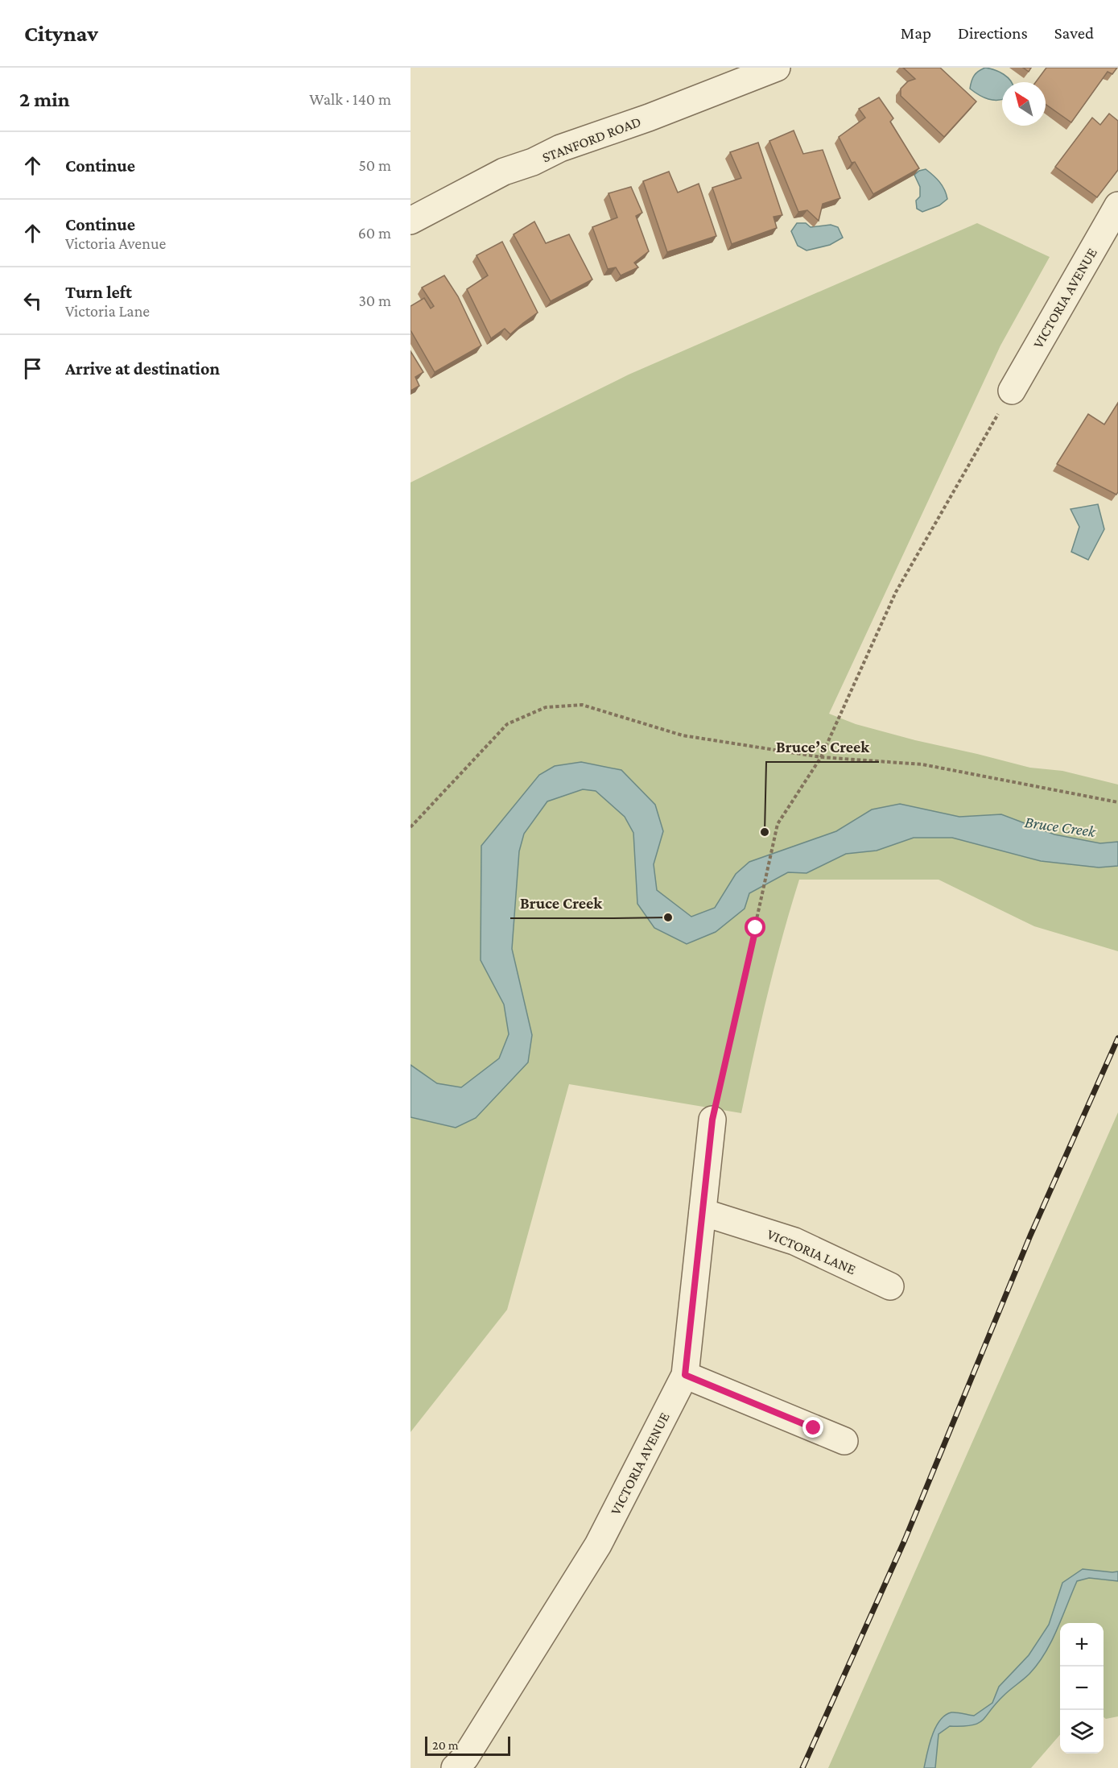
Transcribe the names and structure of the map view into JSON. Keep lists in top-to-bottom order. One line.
{"streets":{"street":["STANFORD ROAD","VICTORIA AVENUE","VICTORIA LANE"]},"crossings":[["VICTORIA AVENUE","VICTORIA LANE"]],"water":["Bruce Creek"],"places":["Bruce’s Creek","Bruce Creek"],"scale_bar":"20 m","north":"top left","page":{"header":"Citynav","nav":["Map","Directions","Saved"],"heading":["2 min","Walk · 140 m"],"list":[["Continue","50 m"],["Continue","Victoria Avenue","60 m"],["Turn left","Victoria Lane","30 m"],"Arrive at destination"],"map_buttons":["+","−"],"scale":"20 m"}}
